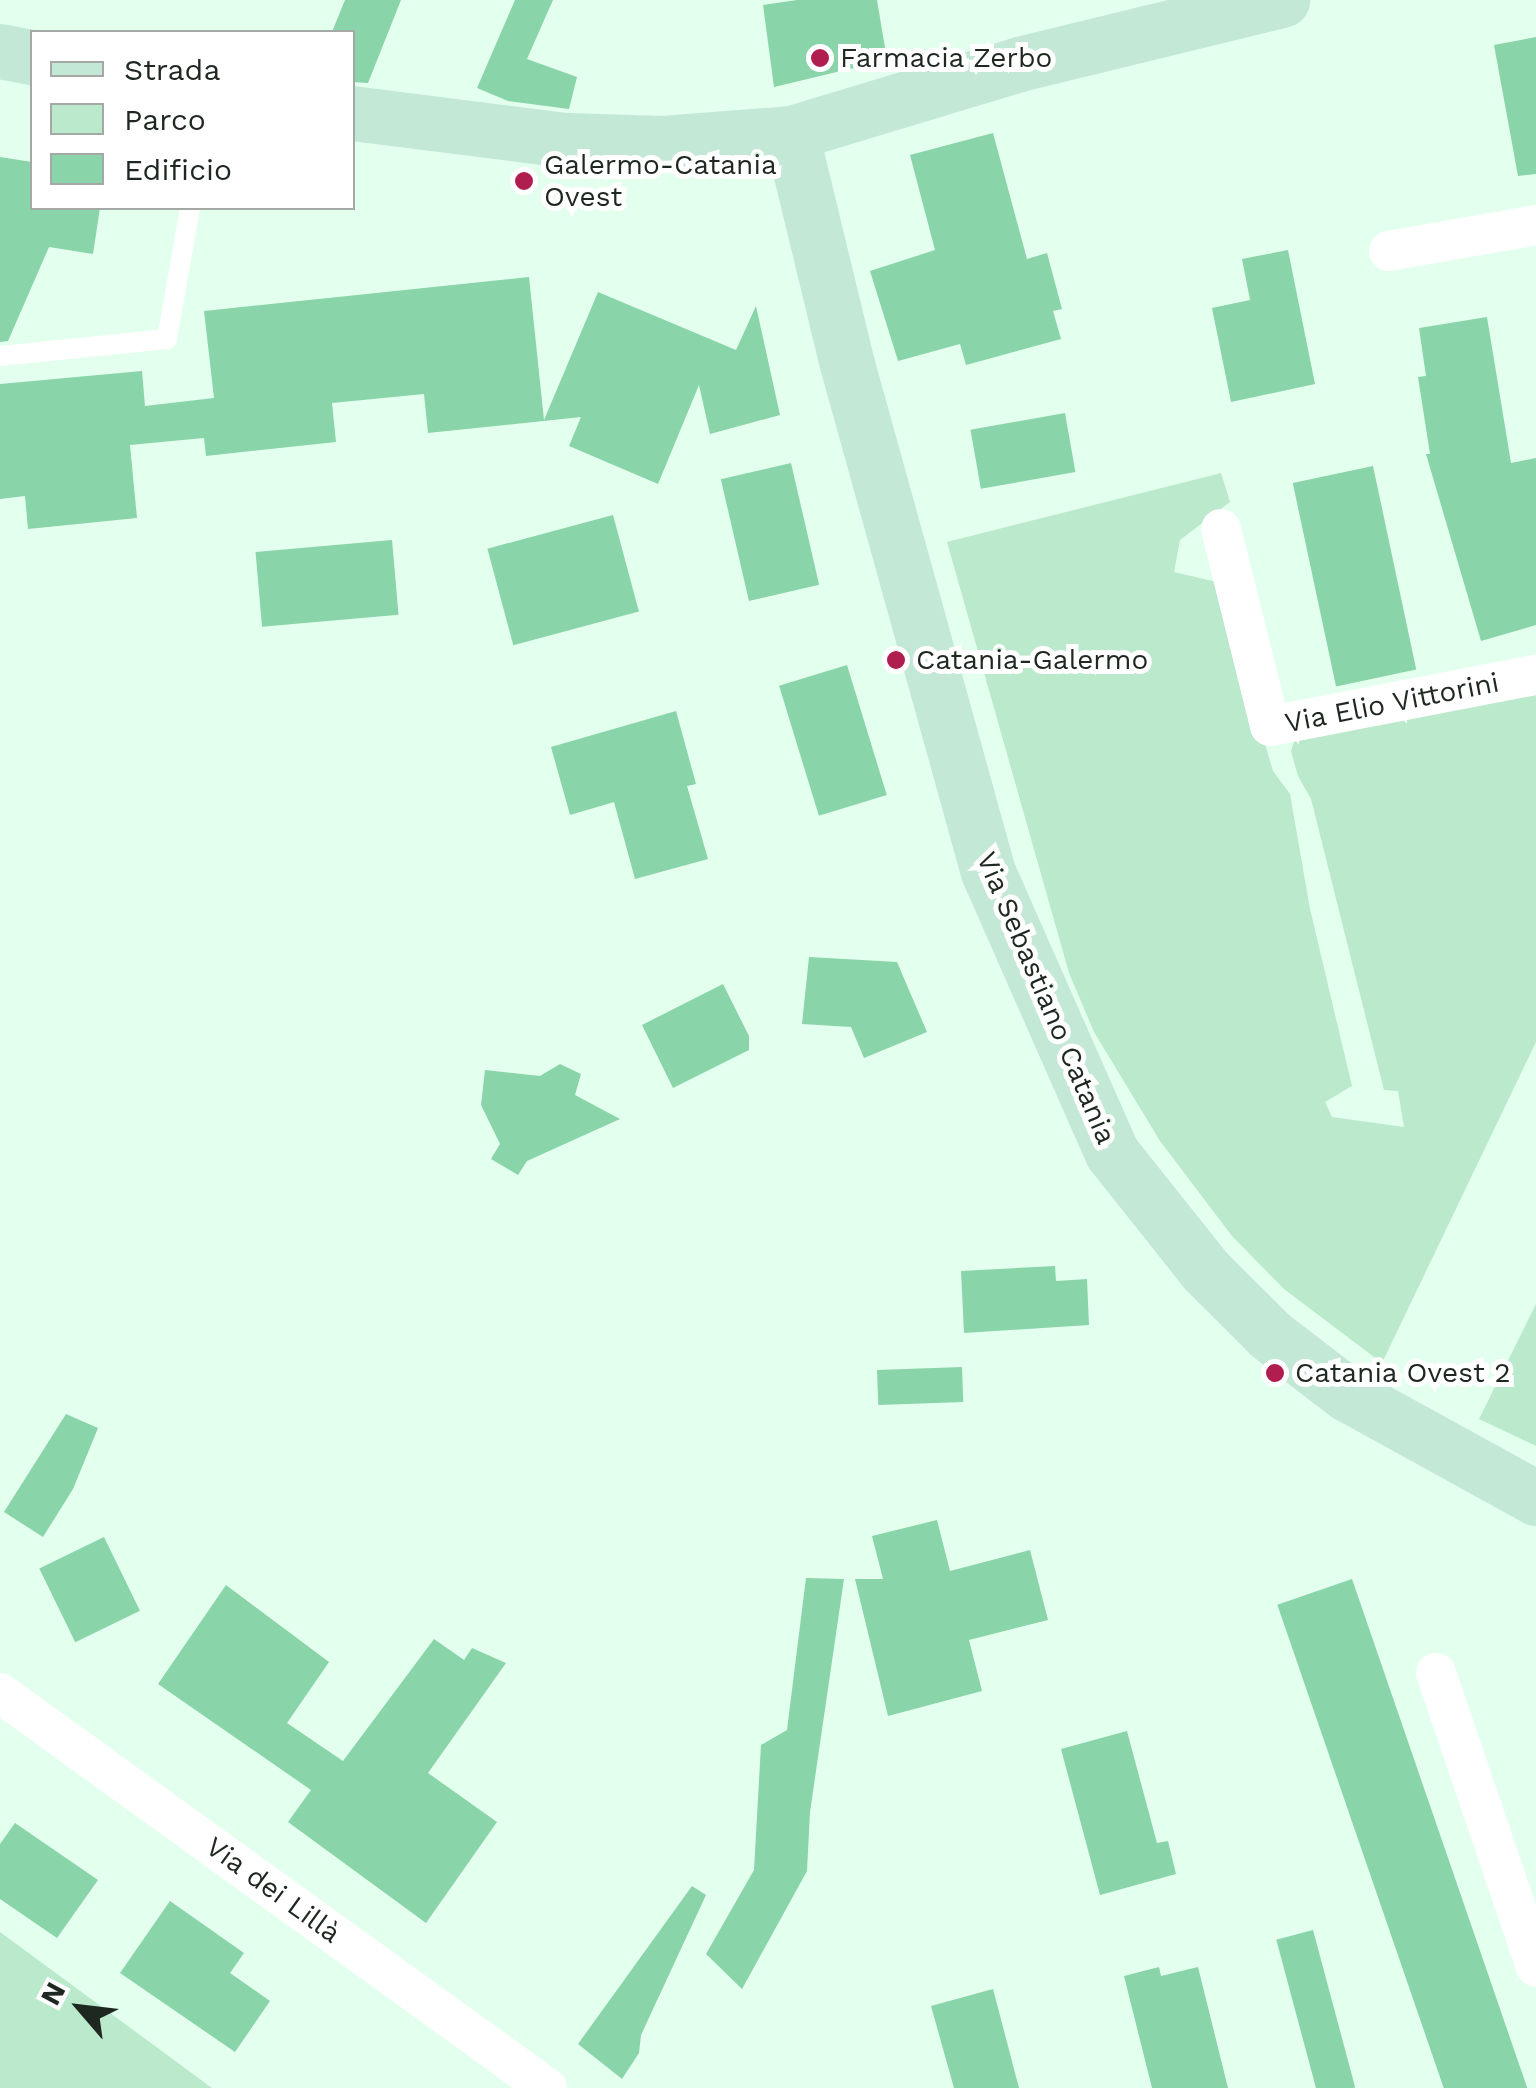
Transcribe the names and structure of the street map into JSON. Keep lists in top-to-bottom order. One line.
{"streets":{"main road":["Via Sebastiano Catania"],"street":["Via Elio Vittorini","Via dei Lillà"]},"places":["Farmacia Zerbo","Galermo-Catania Ovest","Catania-Galermo","Catania Ovest 2"],"legend":["Strada","Parco","Edificio"],"north":"top left"}
